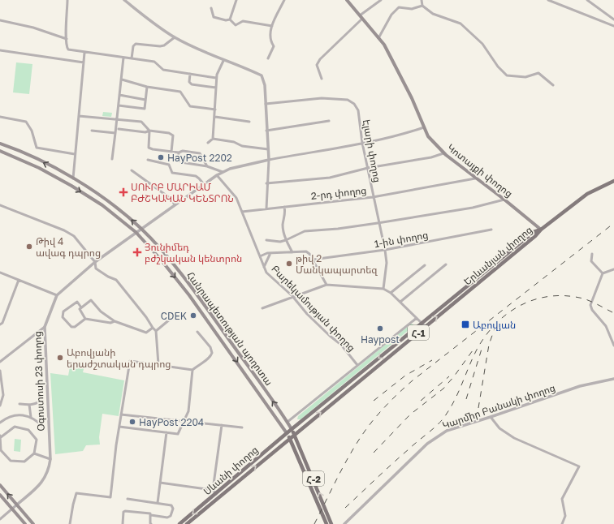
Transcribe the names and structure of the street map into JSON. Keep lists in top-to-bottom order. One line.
{"streets":{"main road":["Կոտայքի փողոց","Երևանյան փողոց","Հանրապետության պողոտա","Հ-1","Սևանի փողոց","Հ-2"],"street":["Էլարի փողոց","2-րդ փողոց","1-ին փողոց","Բարեկամության փողոց","Օգոստոսի 23 փողոց","Կարմիր Բանակի փողոց"]},"crossings":[["Էլարի փողոց","2-րդ փողոց"],["Էլարի փողոց","1-ին փողոց"],["Կոտայքի փողոց","2-րդ փողոց"],["Կոտայքի փողոց","Երևանյան փողոց"],["Կոտայքի փողոց","Հ-1"],["2-րդ փողոց","Բարեկամության փողոց"],["Երևանյան փողոց","Հանրապետության պողոտա"],["Երևանյան փողոց","Հ-1"],["Երևանյան փողոց","Սևանի փողոց"],["Բարեկամության փողոց","Օգոստոսի 23 փողոց"],["Հանրապետության պողոտա","Օգոստոսի 23 փողոց"],["Հանրապետության պողոտա","Սևանի փողոց"]],"places":{"other":["HayPost 2202","Թիվ 4 ավագ դպրոց","թիվ 2 Մանկապարտեզ","CDEK","Haypost","Աբովյանի երաժշտական դպրոց","HayPost 2204"],"health":["ՍՈՒՐԲ ՄԱՐԻԱՄ ԲԺՇԿԱԿԱՆ ԿԵՆՏՐՈՆ","Յունիմեդ բժշկական կենտրոն"],"transit":["Աբովյան"]}}
